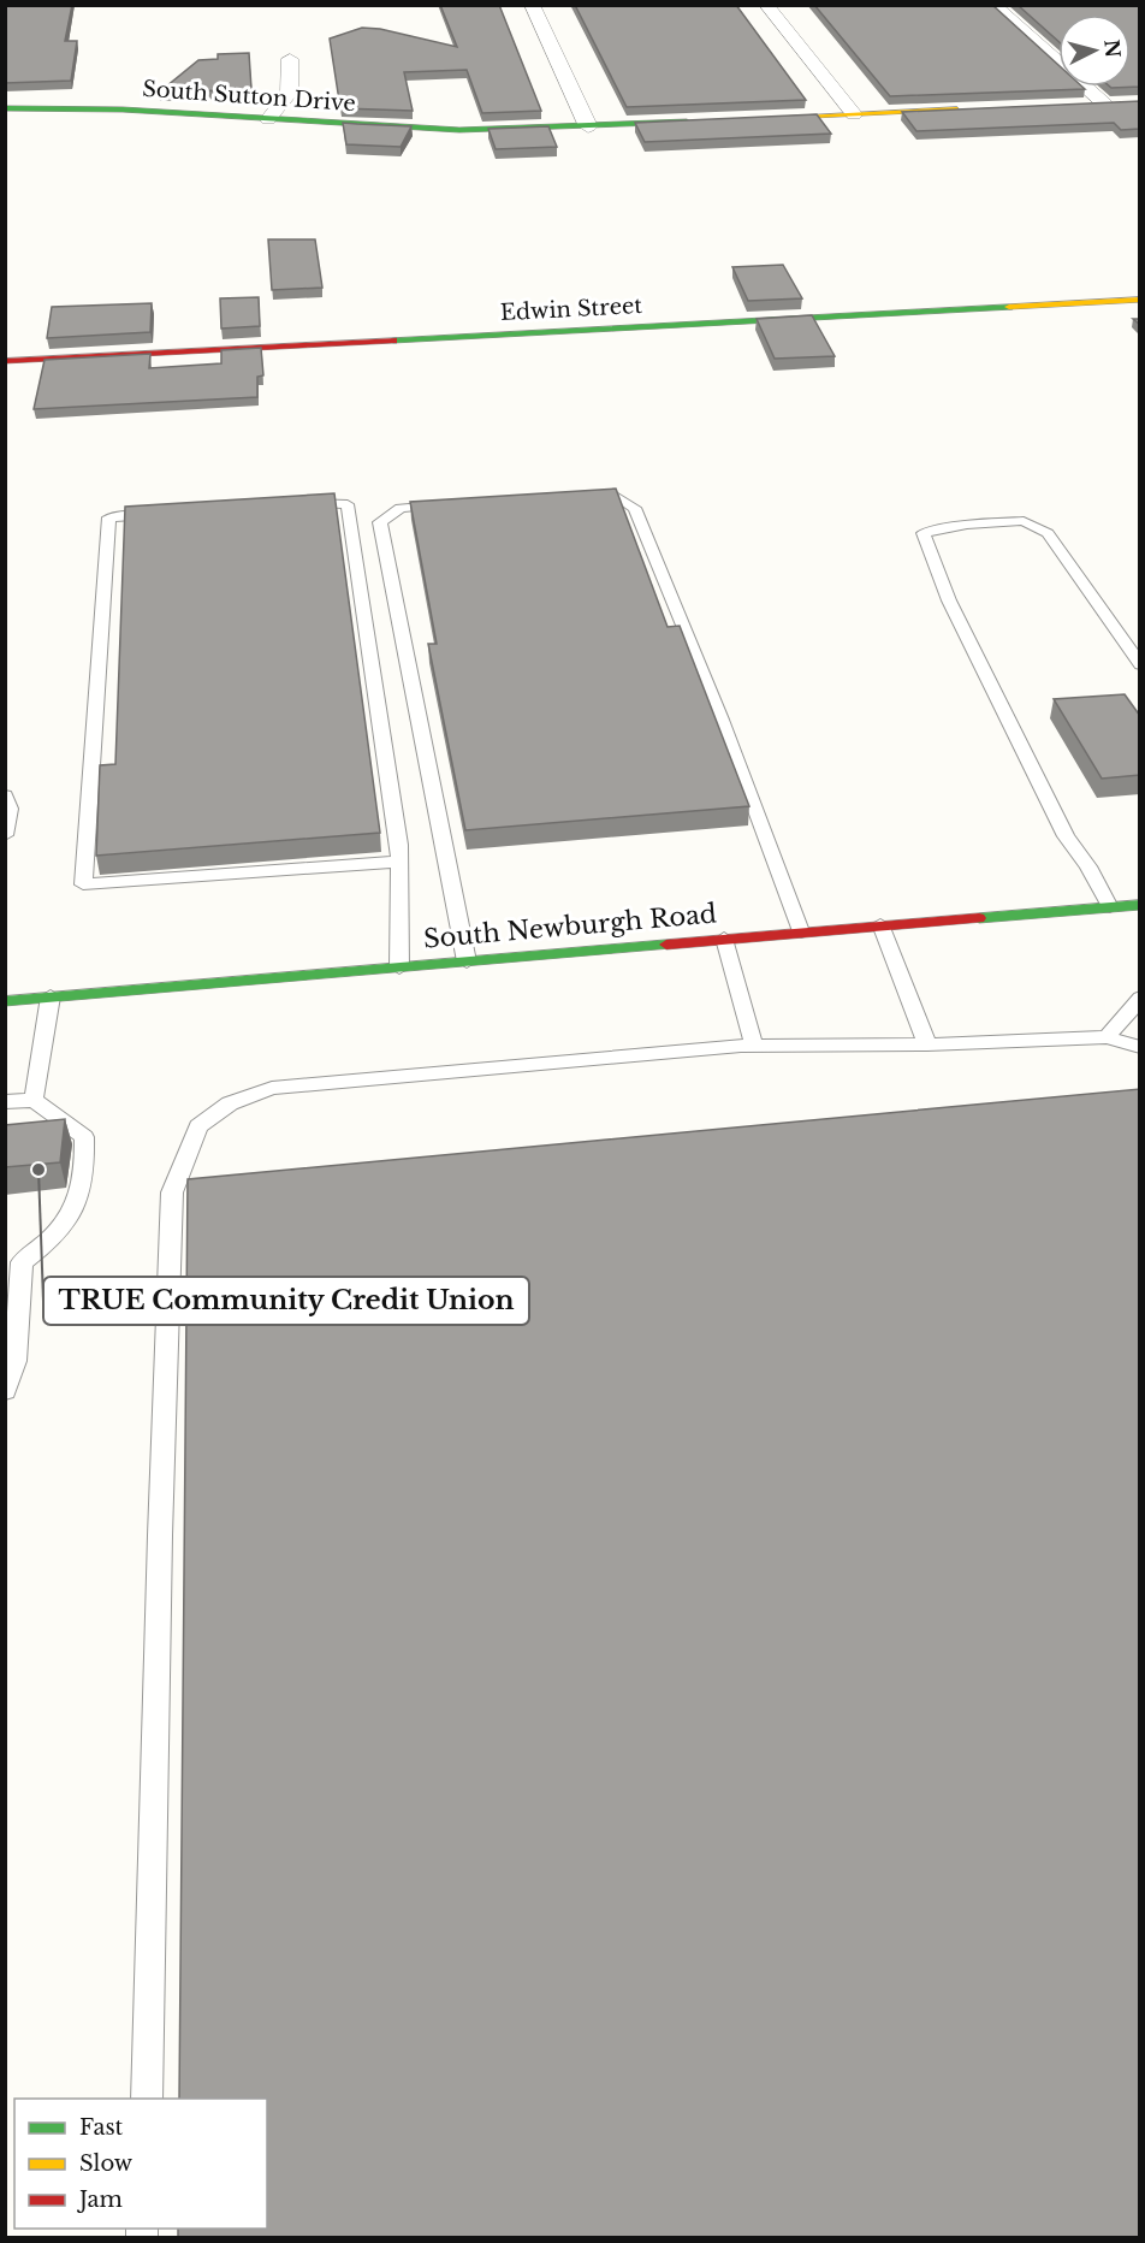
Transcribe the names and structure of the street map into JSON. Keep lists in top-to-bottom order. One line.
{"streets":{"street":["South Sutton Drive","Edwin Street","South Newburgh Road"]},"places":["TRUE Community Credit Union"],"legend":["Fast","Slow","Jam"],"north":"right"}
